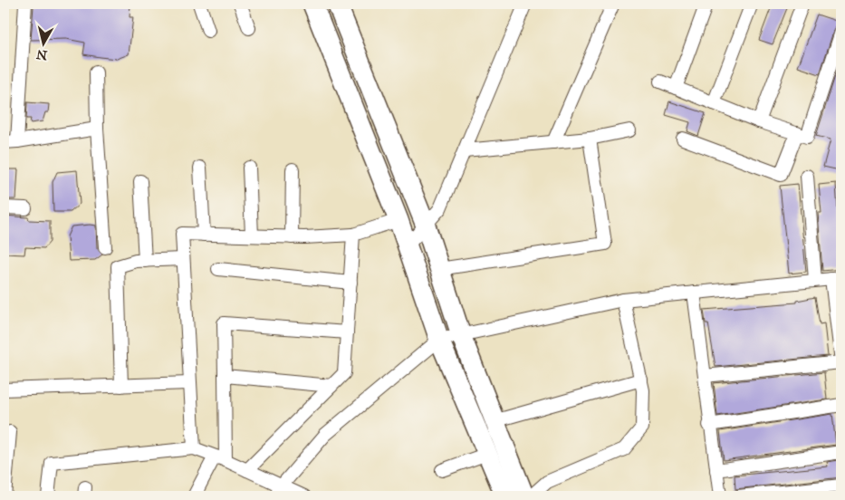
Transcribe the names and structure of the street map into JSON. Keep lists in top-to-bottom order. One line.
{"north":"bottom"}
